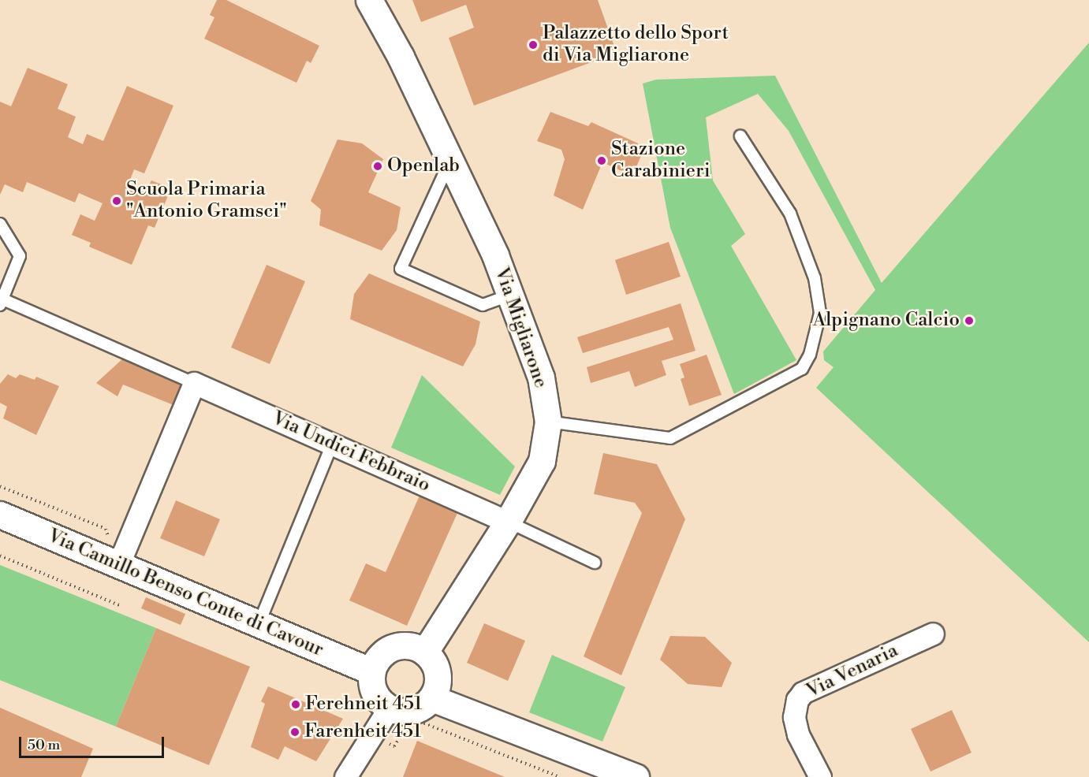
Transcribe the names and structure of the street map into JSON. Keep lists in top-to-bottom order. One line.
{"streets":{"main road":["Via Migliarone","Via Camillo Benso Conte di Cavour"],"street":["Via Undici Febbraio","Via Venaria"]},"crossings":[["Via Migliarone","Via Undici Febbraio"],["Via Migliarone","Via Camillo Benso Conte di Cavour"]],"places":["Palazzetto dello Sport di Via Migliarone","Stazione Carabinieri","Openlab","Scuola Primaria \"Antonio Gramsci\"","Alpignano Calcio","Ferehneit 451","Farenheit 451"],"scale_bar":"50 m"}
